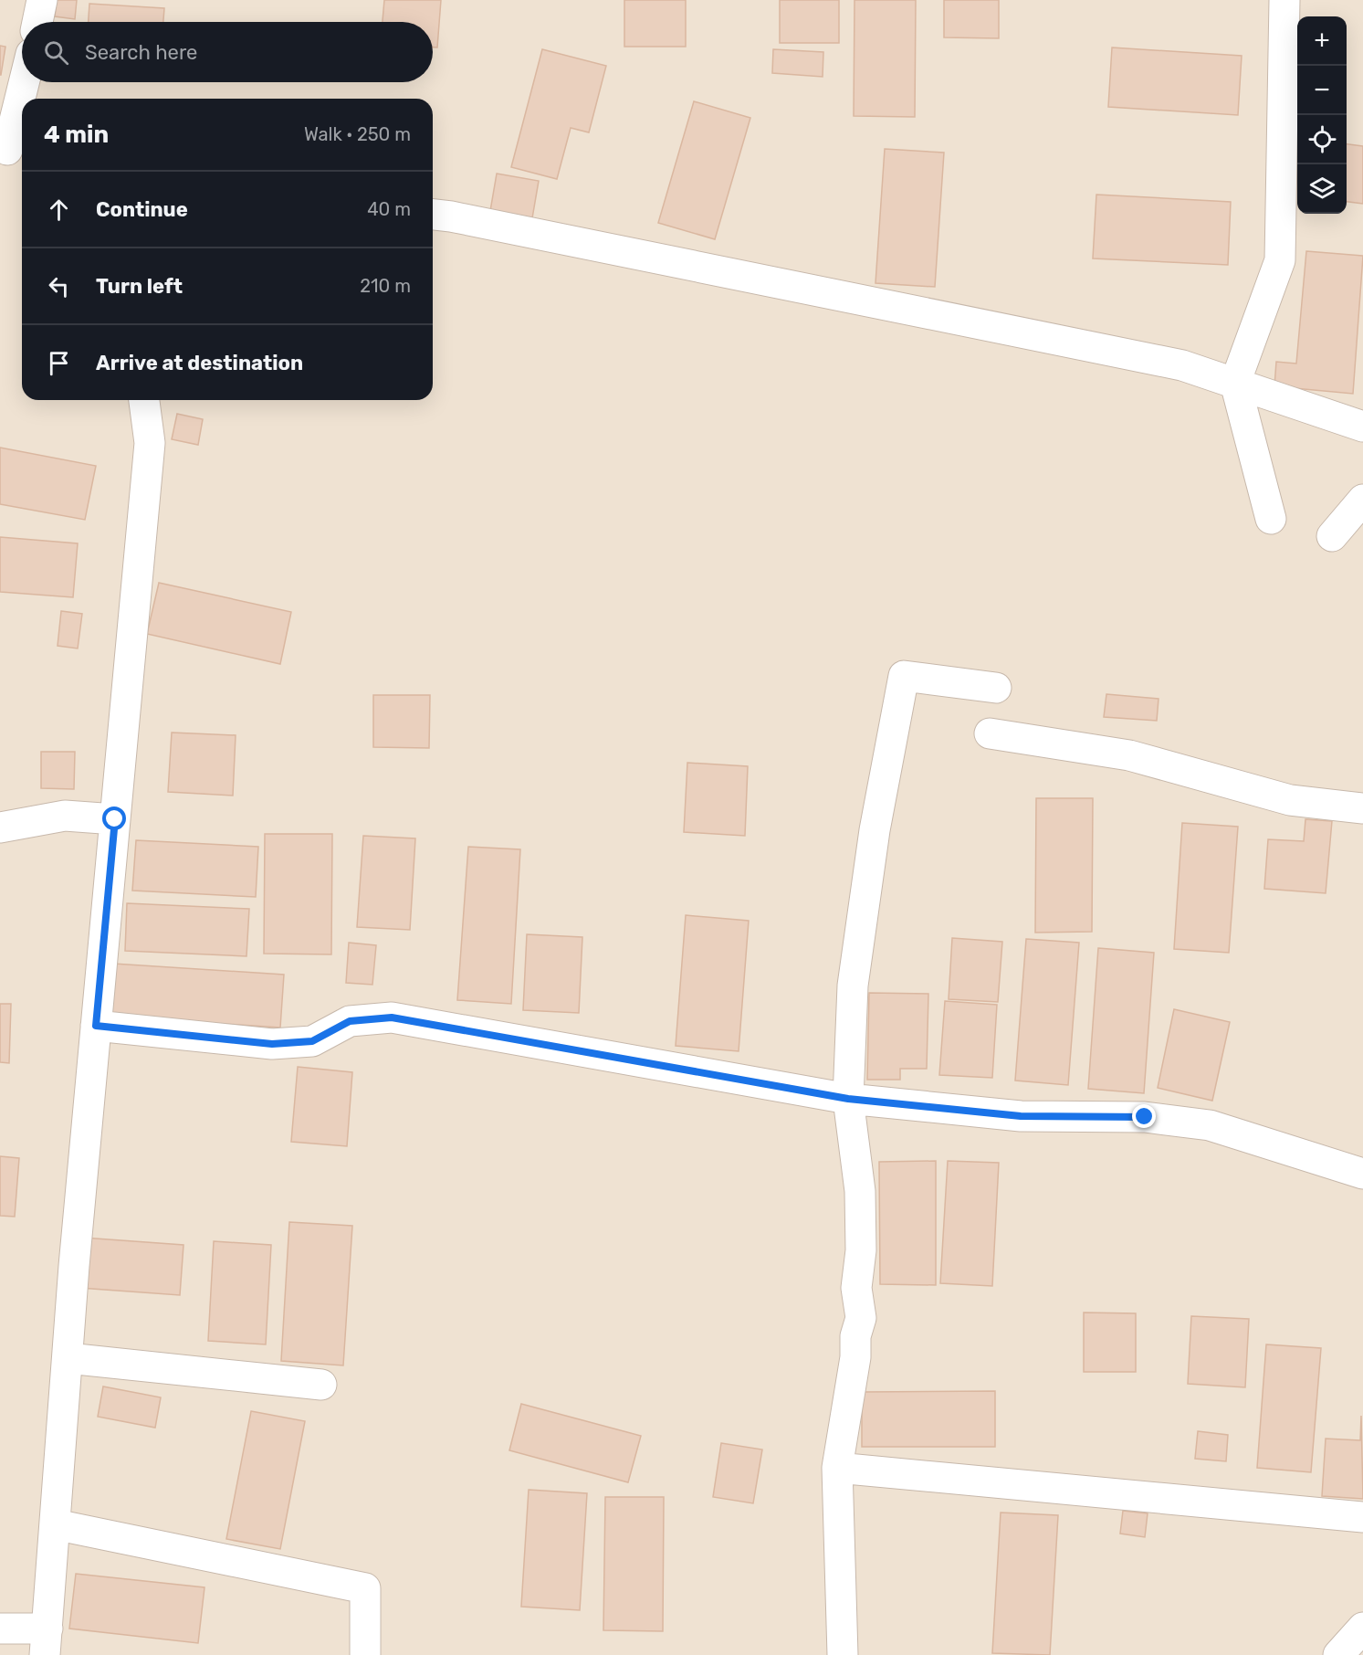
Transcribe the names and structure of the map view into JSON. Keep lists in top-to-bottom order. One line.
{"page":{"map_buttons":["+","−"],"search":"Search here","heading":["4 min","Walk · 250 m"],"list":[["Continue","40 m"],["Turn left","210 m"],"Arrive at destination"]}}
